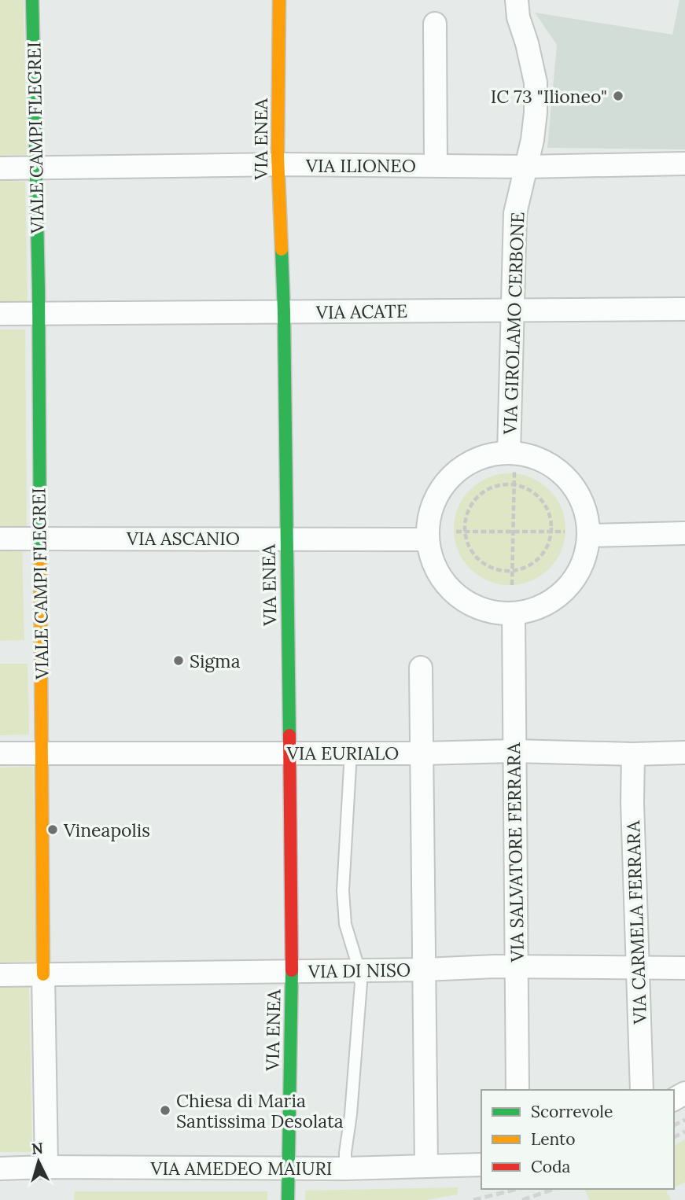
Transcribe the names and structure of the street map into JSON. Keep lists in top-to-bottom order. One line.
{"streets":{"street":["VIALE CAMPI FLEGREI","VIA ENEA","VIA ILIONEO","VIA ACATE","VIA GIROLAMO CERBONE","VIA ASCANIO","VIA EURIALO","VIA SALVATORE FERRARA","VIA CARMELA FERRARA","VIA DI NISO","VIA AMEDEO MAIURI"]},"crossings":[["VIALE CAMPI FLEGREI","VIA ILIONEO"],["VIALE CAMPI FLEGREI","VIA ACATE"],["VIALE CAMPI FLEGREI","VIA ASCANIO"],["VIALE CAMPI FLEGREI","VIA EURIALO"],["VIALE CAMPI FLEGREI","VIA DI NISO"],["VIALE CAMPI FLEGREI","VIA AMEDEO MAIURI"],["VIA ENEA","VIA ILIONEO"],["VIA ENEA","VIA ACATE"],["VIA ENEA","VIA ASCANIO"],["VIA ENEA","VIA EURIALO"],["VIA ENEA","VIA DI NISO"],["VIA ENEA","VIA AMEDEO MAIURI"],["VIA ILIONEO","VIA GIROLAMO CERBONE"],["VIA ACATE","VIA GIROLAMO CERBONE"],["VIA EURIALO","VIA SALVATORE FERRARA"],["VIA EURIALO","VIA CARMELA FERRARA"],["VIA SALVATORE FERRARA","VIA DI NISO"],["VIA CARMELA FERRARA","VIA DI NISO"]],"places":["IC 73 \"Ilioneo\"","Sigma","Vineapolis","Chiesa di Maria Santissima Desolata"],"legend":["Scorrevole","Lento","Coda"],"north":"top"}
